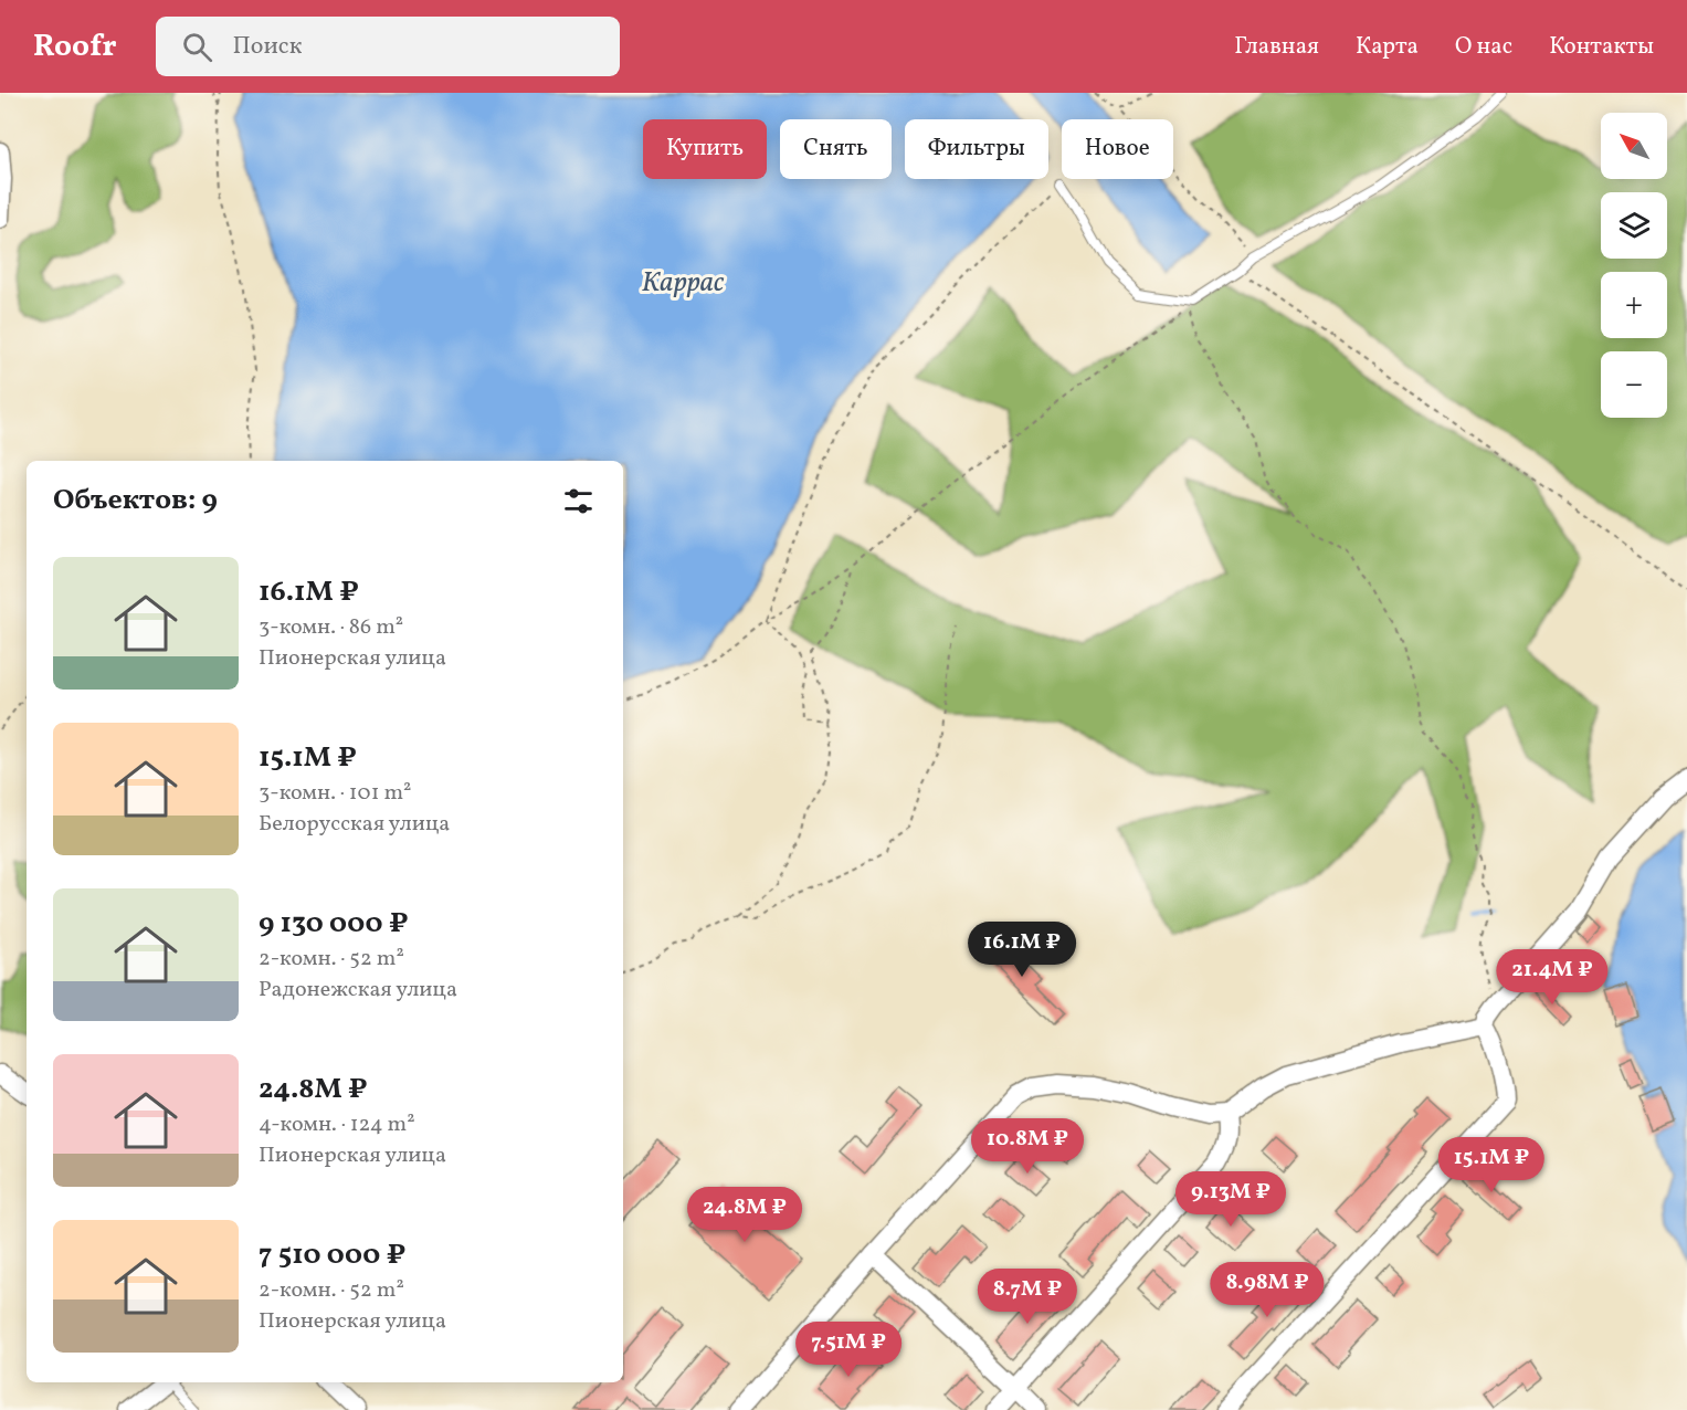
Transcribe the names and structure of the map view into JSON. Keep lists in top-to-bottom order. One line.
{"water":["Каррас"],"north":"top left","page":{"header":"Roofr","search":"Поиск","nav":["Главная","Карта","О нас","Контакты"],"map_buttons":["+","−"],"chip":["Купить","Снять","Фильтры","Новое"],"heading":"Объектов: 9","list":[{"name":"16.1M ₽","note":"3-комн. · 86 m² · Пионерская улица"},{"name":"15.1M ₽","note":"3-комн. · 101 m² · Белорусская улица"},{"name":"9 130 000 ₽","note":"2-комн. · 52 m² · Радонежская улица"},{"name":"24.8M ₽","note":"4-комн. · 124 m² · Пионерская улица"},{"name":"7 510 000 ₽","note":"2-комн. · 52 m² · Пионерская улица"}],"price":["16.1M ₽","21.4M ₽","10.8M ₽","15.1M ₽","9.13M ₽","24.8M ₽","8.98M ₽","8.7M ₽","7.51M ₽"]}}
